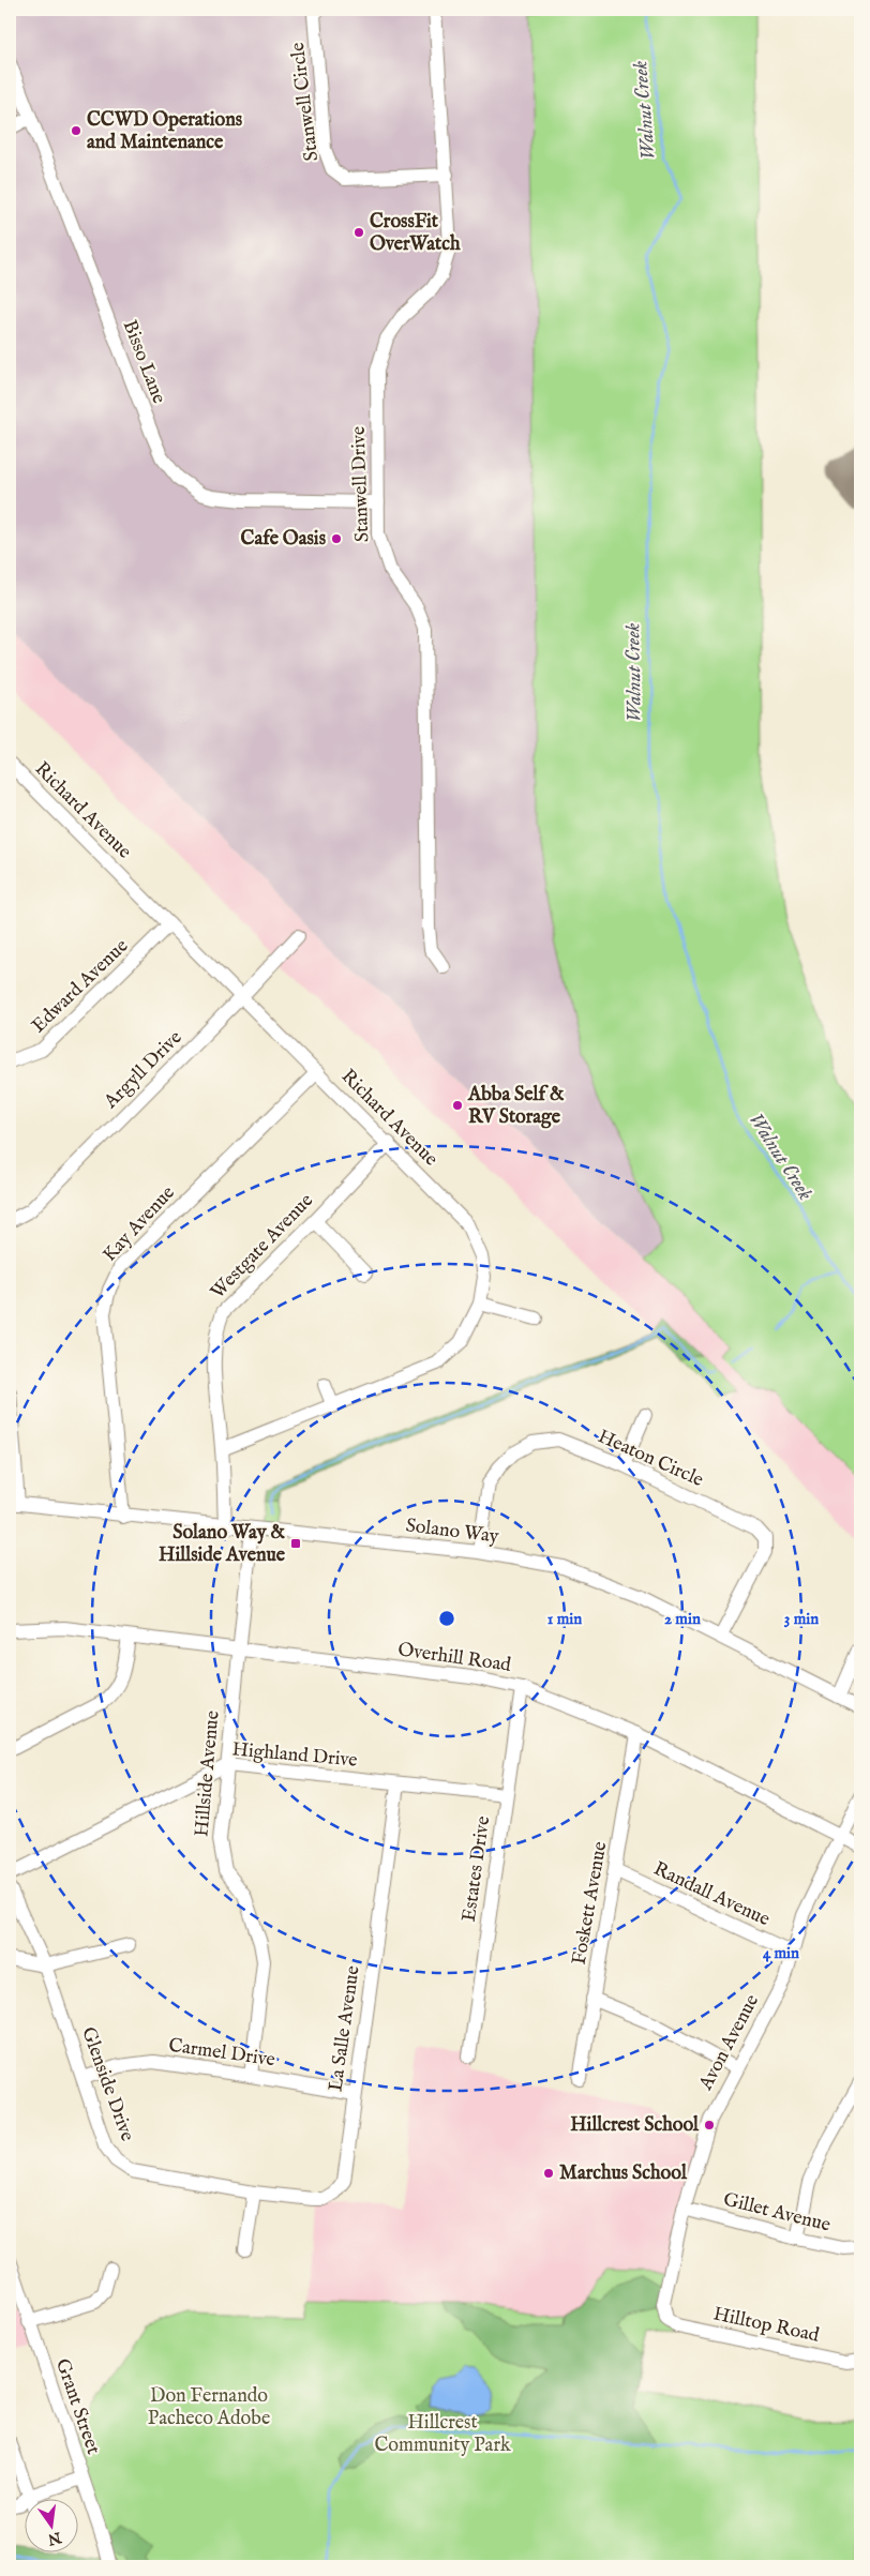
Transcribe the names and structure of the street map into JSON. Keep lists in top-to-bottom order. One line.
{"streets":{"street":["Stanwell Circle","Bisso Lane","Stanwell Drive","Richard Avenue","Edward Avenue","Argyll Drive","Kay Avenue","Westgate Avenue","Heaton Circle","Solano Way","Overhill Road","Highland Drive","Hillside Avenue","Estates Drive","Randall Avenue","Foskett Avenue","La Salle Avenue","Avon Avenue","Carmel Drive","Glenside Drive","Gillet Avenue","Hilltop Road","Grant Street"]},"crossings":[["Stanwell Circle","Stanwell Drive"],["Bisso Lane","Stanwell Drive"],["Richard Avenue","Edward Avenue"],["Richard Avenue","Argyll Drive"],["Richard Avenue","Kay Avenue"],["Richard Avenue","Westgate Avenue"],["Kay Avenue","Solano Way"],["Westgate Avenue","Solano Way"],["Heaton Circle","Solano Way"],["Solano Way","Hillside Avenue"],["Overhill Road","Hillside Avenue"],["Overhill Road","Estates Drive"],["Overhill Road","Foskett Avenue"],["Overhill Road","Avon Avenue"],["Highland Drive","Hillside Avenue"],["Highland Drive","Estates Drive"],["Highland Drive","La Salle Avenue"],["Hillside Avenue","Carmel Drive"],["Randall Avenue","Foskett Avenue"],["Randall Avenue","Avon Avenue"],["La Salle Avenue","Carmel Drive"],["La Salle Avenue","Glenside Drive"],["Avon Avenue","Gillet Avenue"],["Avon Avenue","Hilltop Road"],["Carmel Drive","Glenside Drive"]],"water":["Walnut Creek"],"parks":["Don Fernando Pacheco Adobe","Hillcrest Community Park"],"places":{"other":["CCWD Operations and Maintenance","CrossFit OverWatch","Cafe Oasis","Abba Self & RV Storage","Hillcrest School","Marchus School"],"transit":["Solano Way & Hillside Avenue"]},"north":"bottom","rings":["1 min","2 min","3 min","4 min"]}
